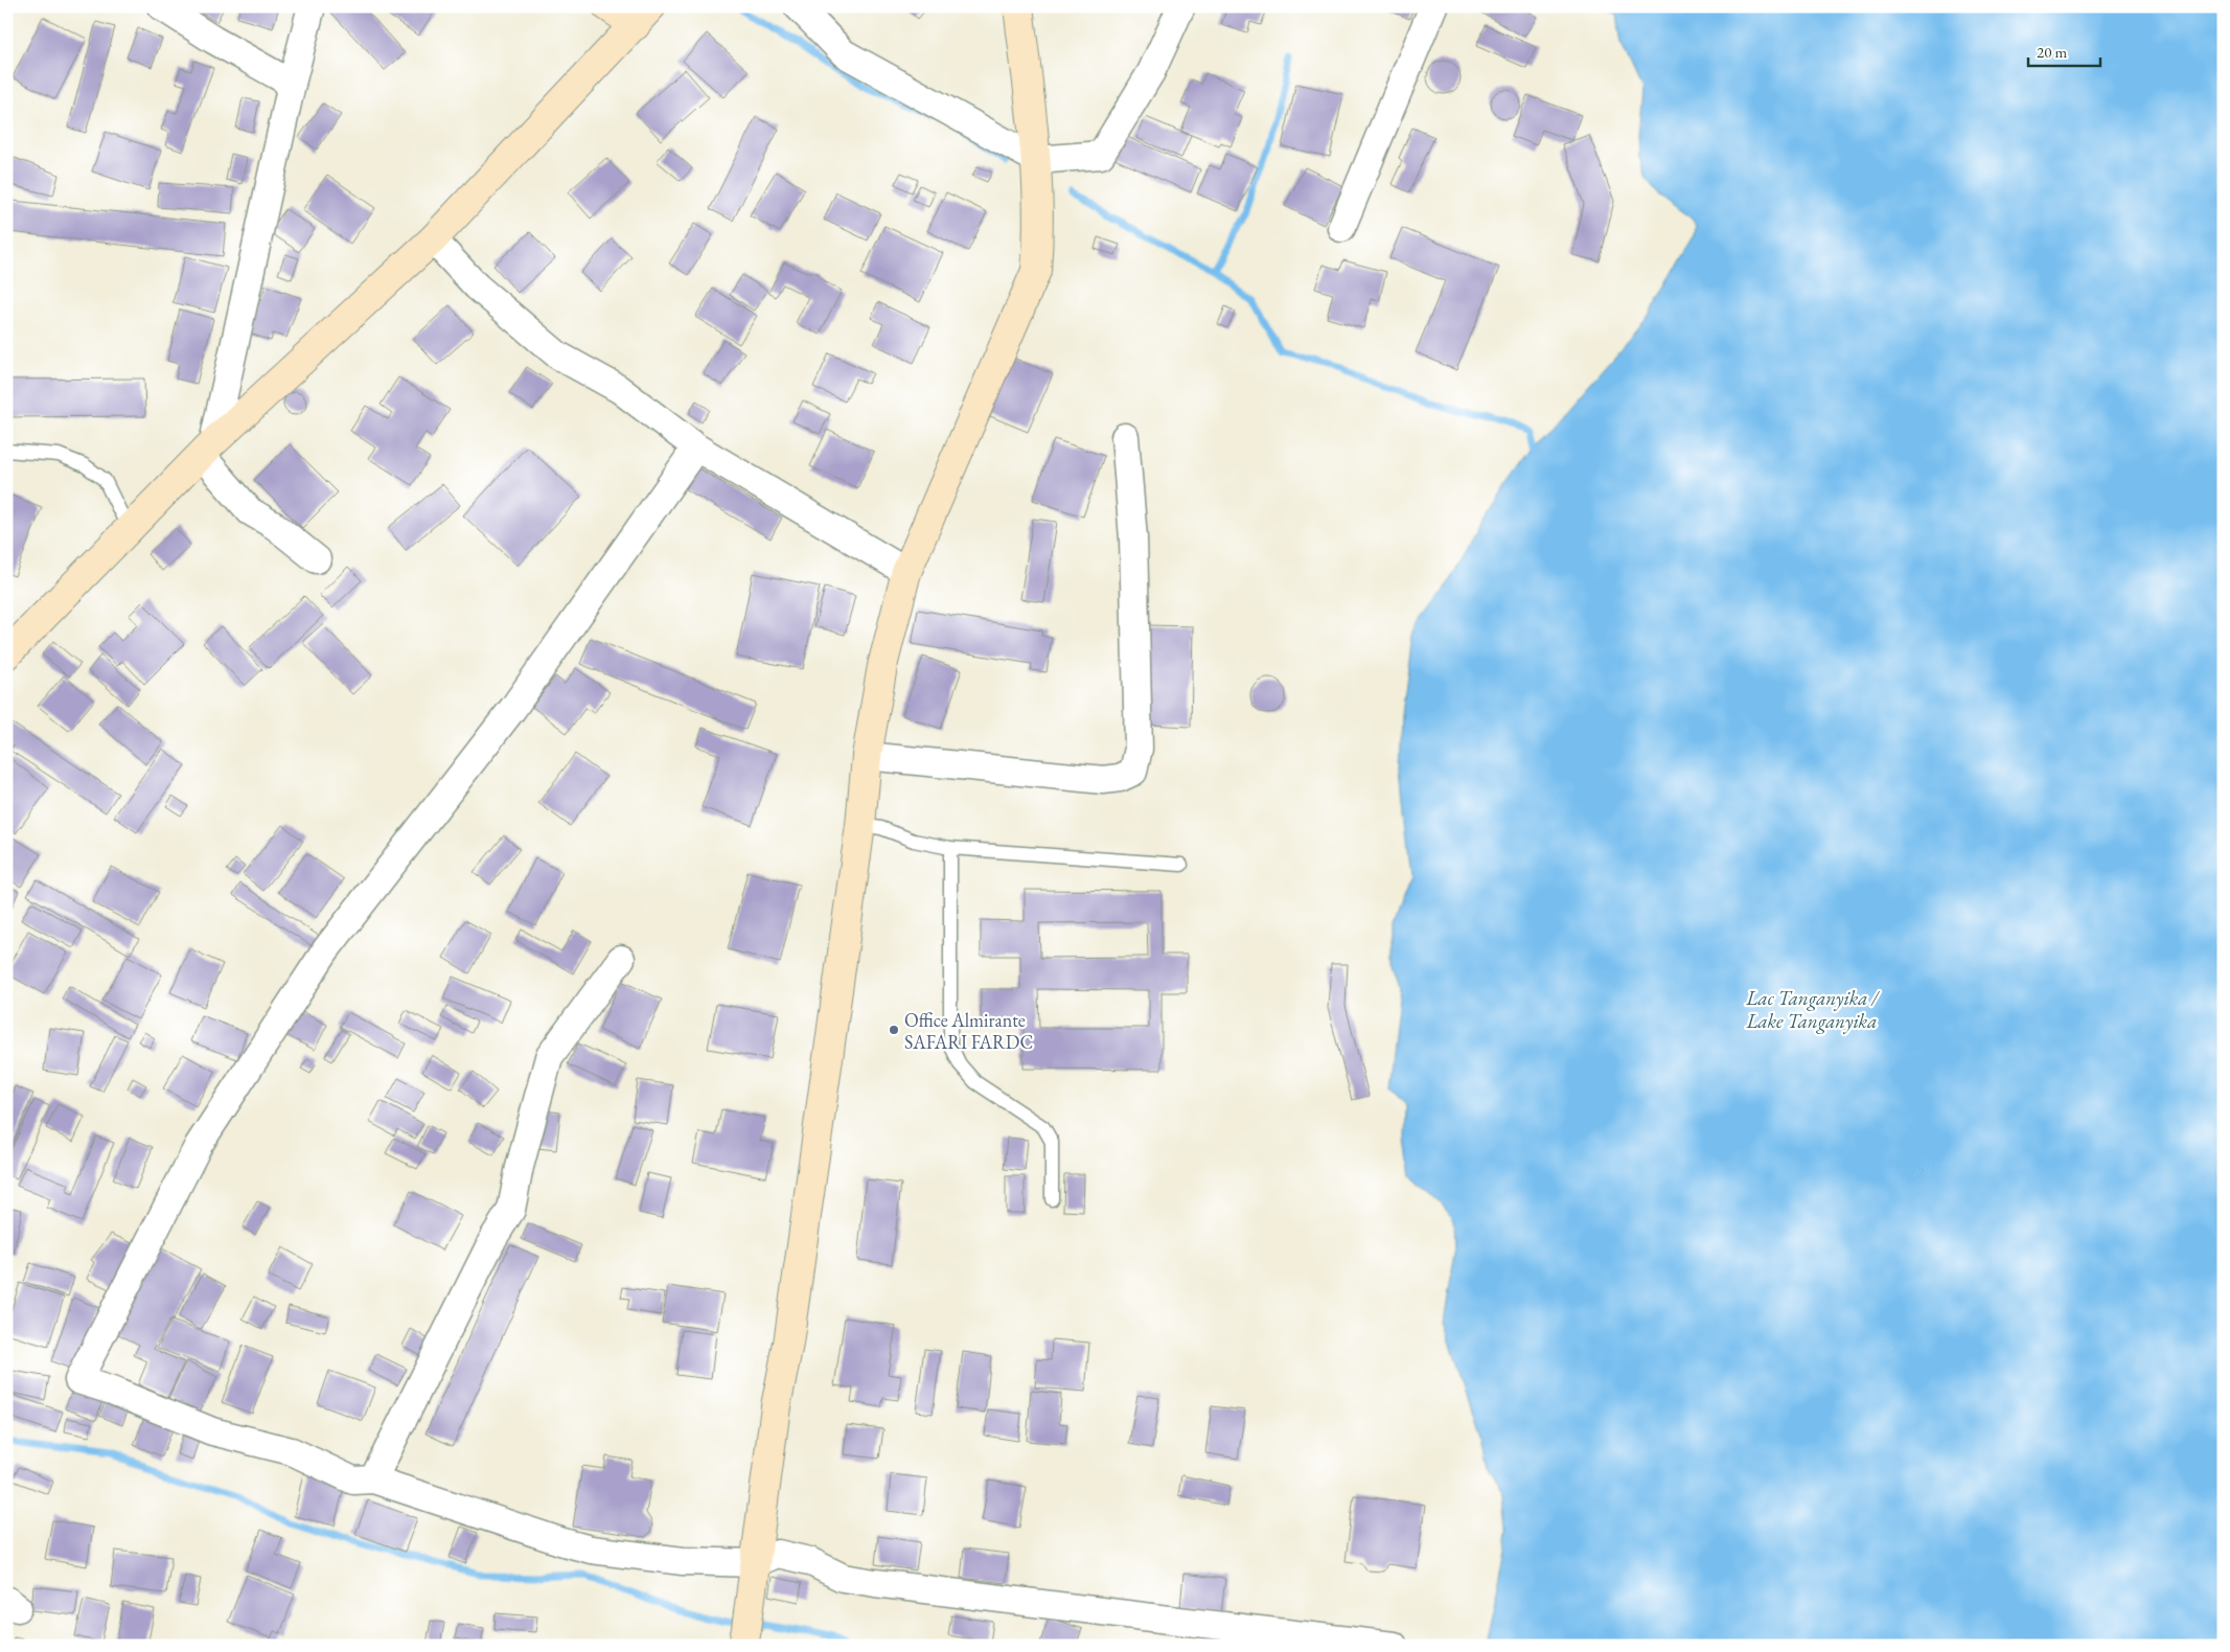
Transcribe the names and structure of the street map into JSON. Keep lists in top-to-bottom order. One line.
{"water":["Lac Tanganyika / Lake Tanganyika"],"places":["Office Almirante SAFARI FARDC"],"scale_bar":"20 m"}
